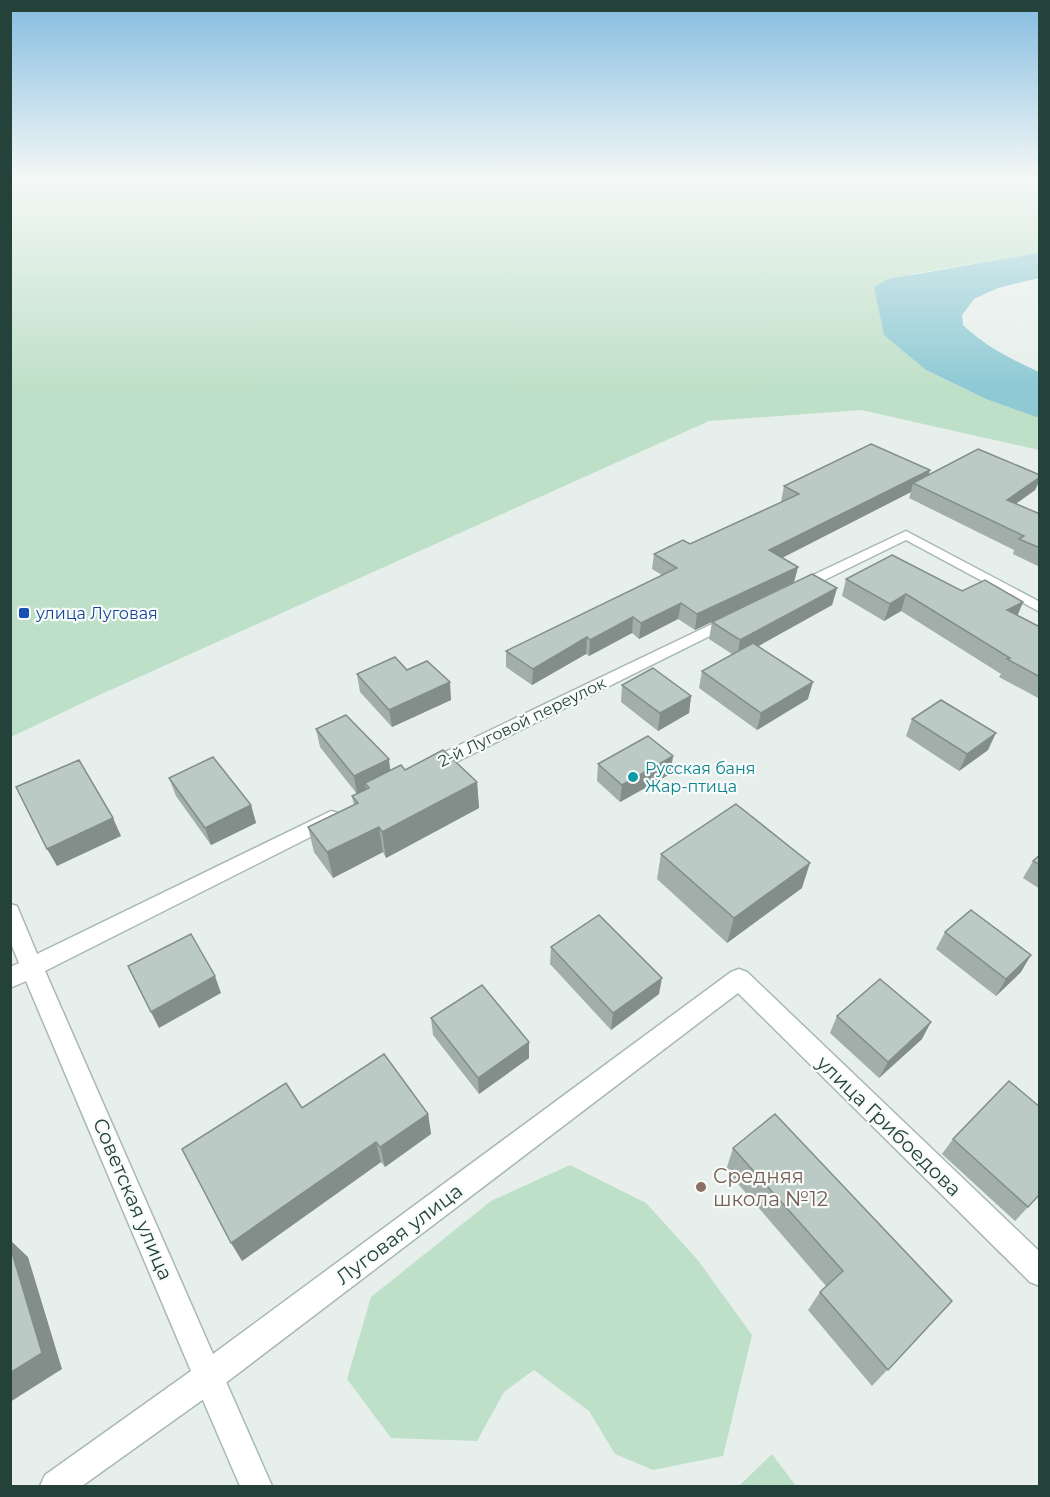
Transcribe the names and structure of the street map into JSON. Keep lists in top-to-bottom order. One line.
{"streets":{"street":["2-й Луговой переулок","улица Грибоедова","Советская улица","Луговая улица"]},"crossings":[["улица Грибоедова","Луговая улица"],["Советская улица","Луговая улица"]],"places":{"transit":["улица Луговая"],"other":["Русская баня Жар-птица","Средняя школа №12"]}}
